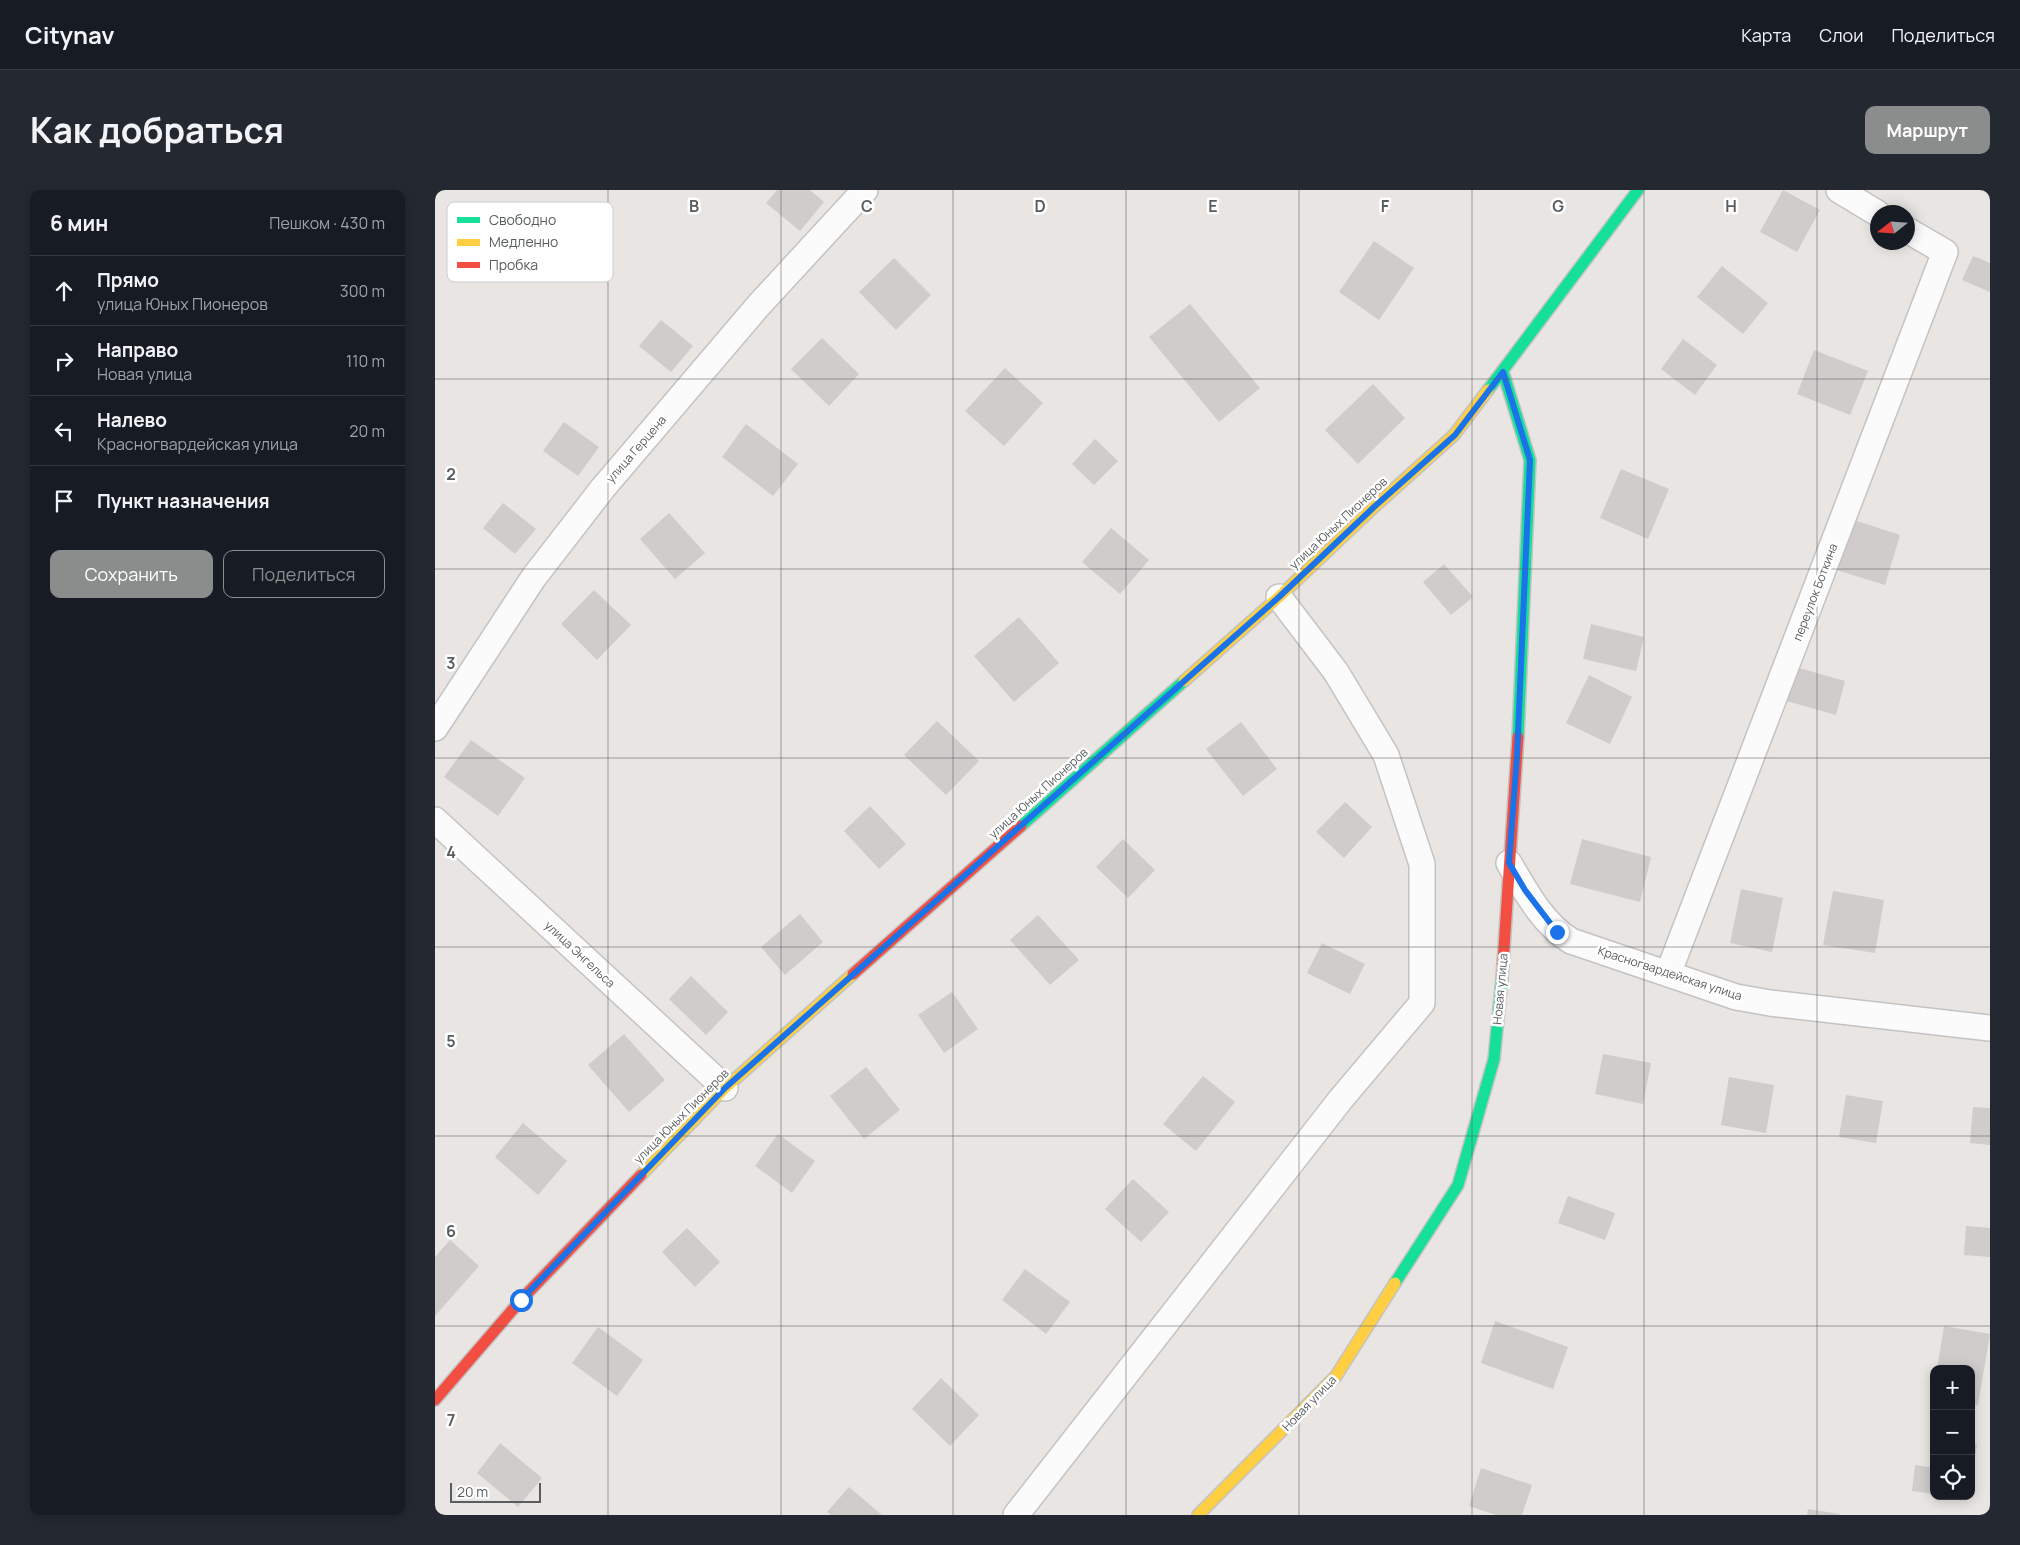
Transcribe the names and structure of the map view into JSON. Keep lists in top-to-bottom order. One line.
{"streets":{"main road":["улица Юных Пионеров","Новая улица"],"street":["улица Герцена","переулок Боткина","улица Энгельса","Красногвардейская улица"]},"crossings":[["улица Юных Пионеров","улица Энгельса"],["улица Юных Пионеров","Новая улица"],["переулок Боткина","Красногвардейская улица"],["Красногвардейская улица","Новая улица"]],"legend":["Свободно","Медленно","Пробка"],"scale_bar":"20 m","north":"left","page":{"header":"Citynav","nav":["Карта","Слои","Поделиться"],"title":"Как добраться","buttons":["Маршрут",["Сохранить","Поделиться"]],"heading":["6 мин","Пешком · 430 m"],"list":[["Прямо","улица Юных Пионеров","300 m"],["Направо","Новая улица","110 m"],["Налево","Красногвардейская улица","20 m"],"Пункт назначения"],"map_buttons":["+","−"],"scale":"20 m"},"grid":{"columns":["B","C","D","E","F","G","H"],"rows":["2","3","4","5","6","7"]}}
